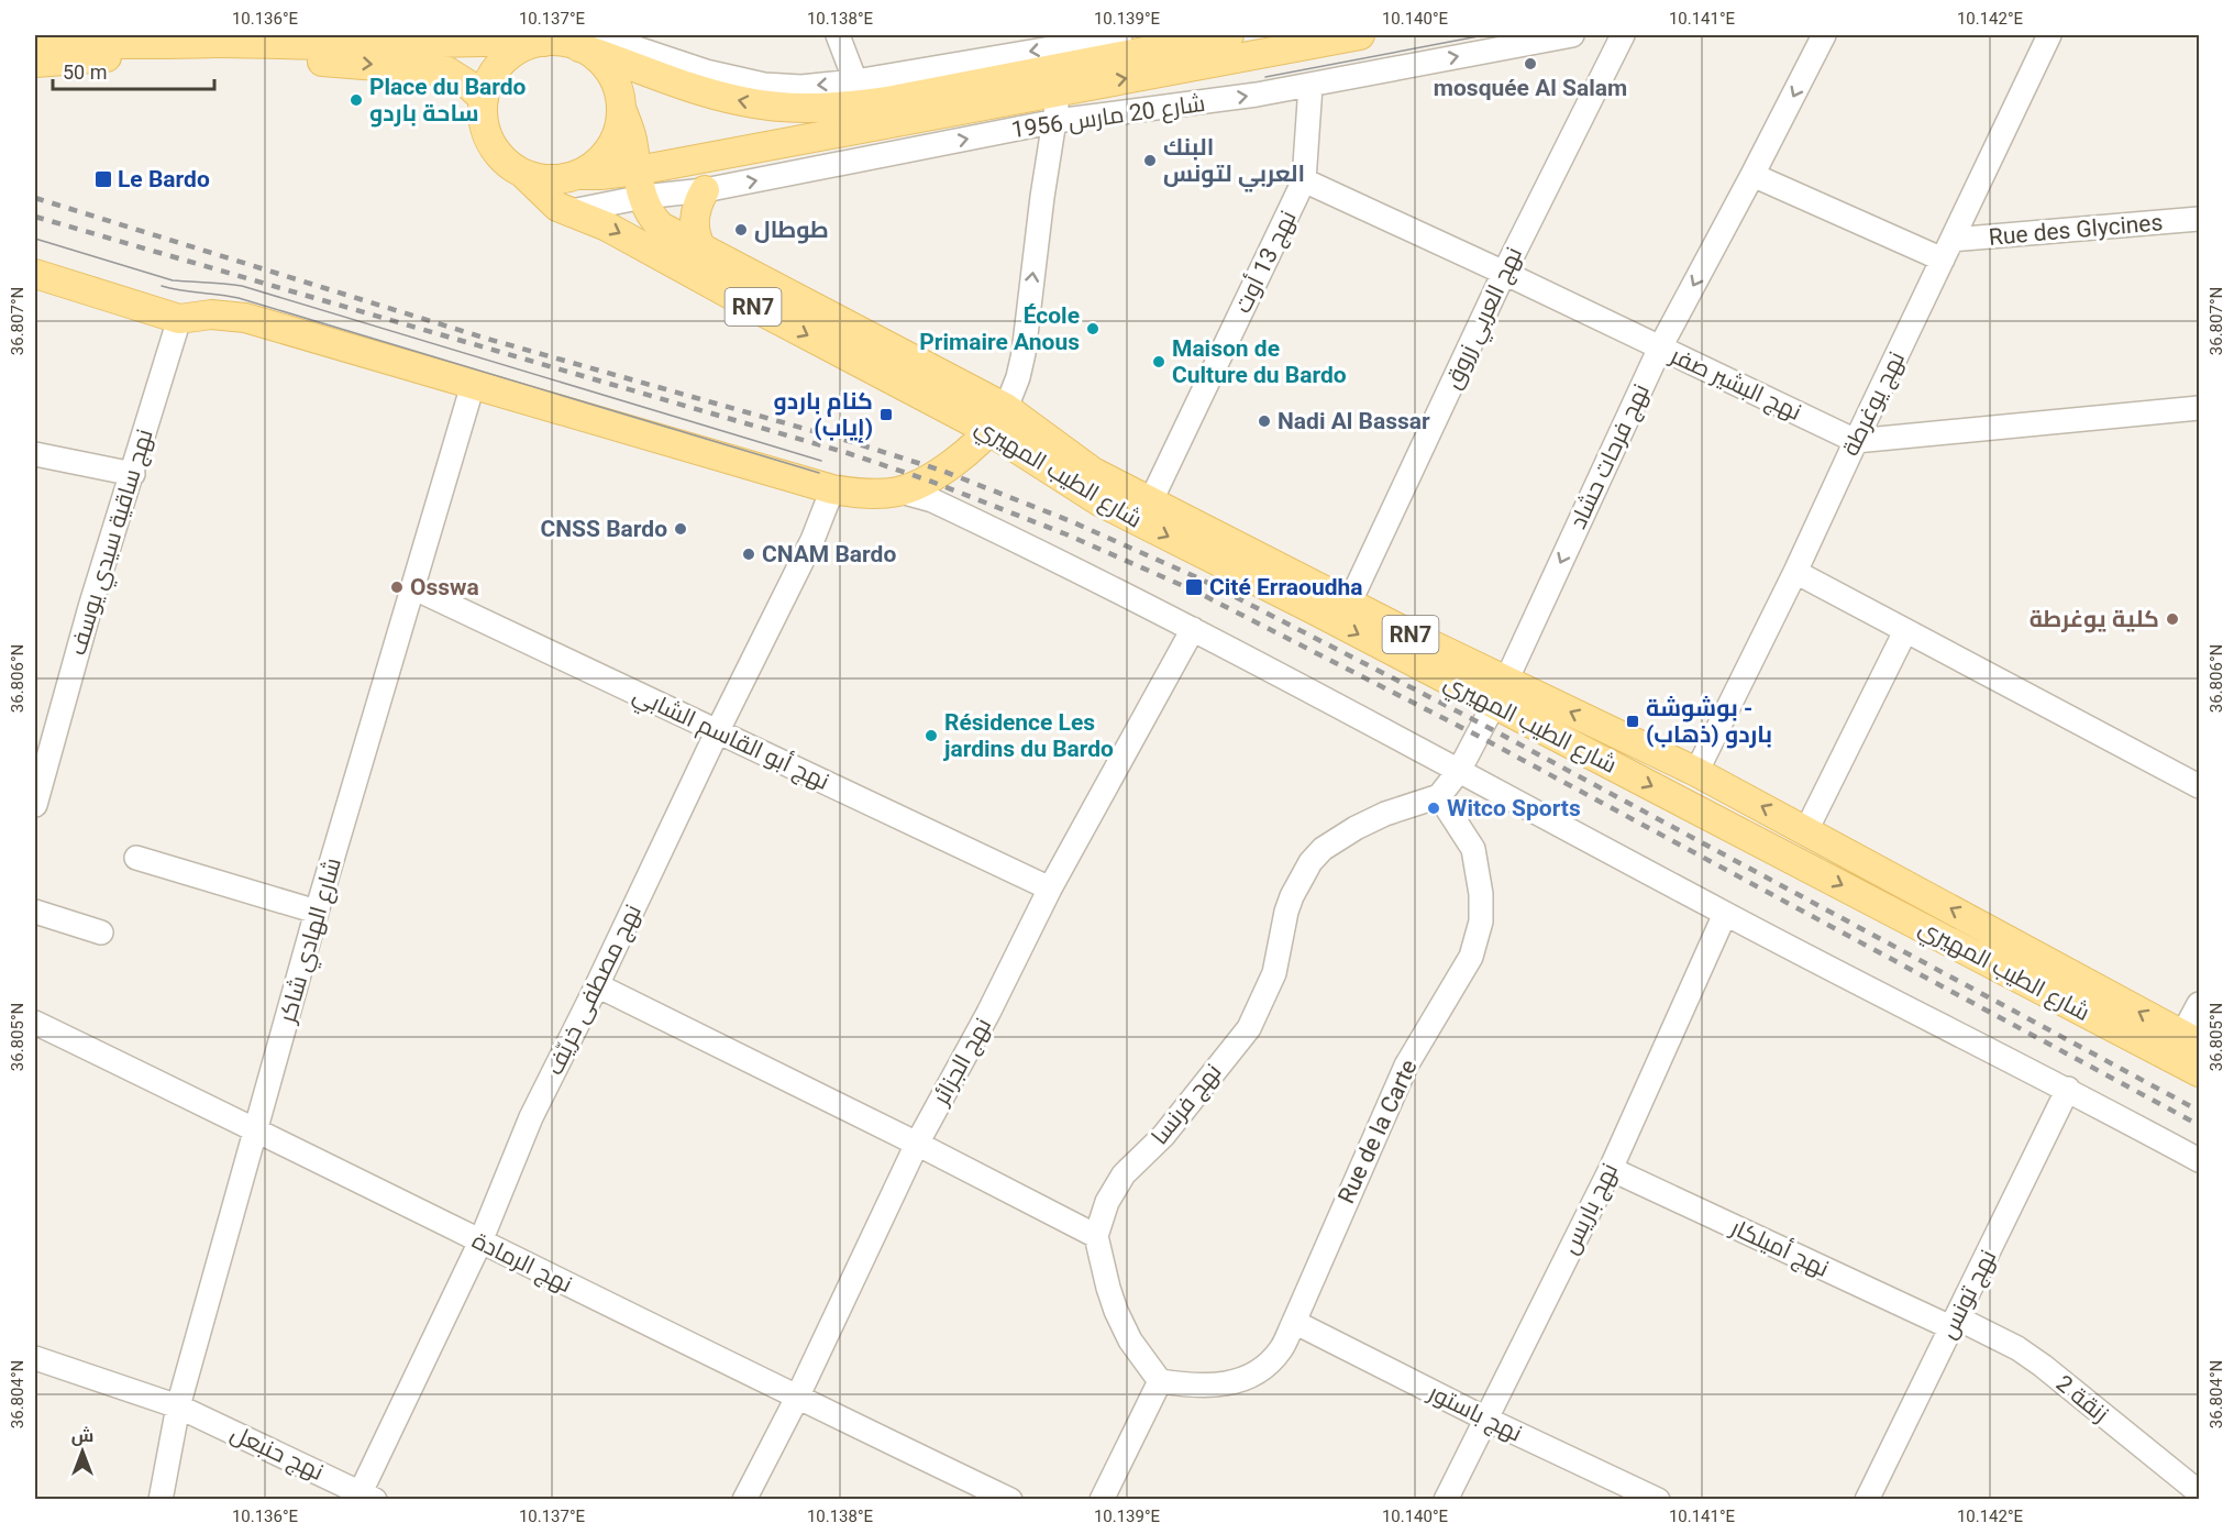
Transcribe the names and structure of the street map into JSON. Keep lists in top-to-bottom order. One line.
{"streets":{"main road":["شارع 20 مارس 1956","RN7","شارع الطيب المهيري"],"street":["Rue des Glycines","نهج 13 أوت","نهج العربي زروق","نهج البشير صفر","نهج يوغرطة","نهج فرحات حشاد","نهج ساقية سيدي يوسف","نهج أبو القاسم الشابي","شارع الهادي شاكر","نهج مصطفى خريّف","نهج الجزائر","نهج فرنسا","Rue de la Carte","نهج باريس","نهج أميلكار","نهج الرمادة","نهج تونس","زنقة 2","نهج باستور","نهج حنبعل"]},"crossings":[["شارع 20 مارس 1956","نهج 13 أوت"],["شارع 20 مارس 1956","RN7"],["شارع 20 مارس 1956","شارع الطيب المهيري"],["Rue des Glycines","نهج يوغرطة"],["Rue des Glycines","نهج فرحات حشاد"],["نهج 13 أوت","نهج البشير صفر"],["نهج 13 أوت","شارع الطيب المهيري"],["RN7","شارع الطيب المهيري"],["نهج العربي زروق","نهج البشير صفر"],["نهج العربي زروق","شارع الطيب المهيري"],["نهج البشير صفر","نهج يوغرطة"],["نهج البشير صفر","نهج فرحات حشاد"],["نهج يوغرطة","شارع الطيب المهيري"],["نهج فرحات حشاد","شارع الطيب المهيري"],["نهج أبو القاسم الشابي","شارع الهادي شاكر"],["نهج أبو القاسم الشابي","نهج مصطفى خريّف"],["نهج أبو القاسم الشابي","نهج الجزائر"],["شارع الهادي شاكر","نهج الرمادة"],["شارع الهادي شاكر","نهج حنبعل"],["نهج مصطفى خريّف","نهج الرمادة"],["نهج مصطفى خريّف","نهج حنبعل"],["نهج الجزائر","نهج الرمادة"],["نهج فرنسا","Rue de la Carte"],["Rue de la Carte","نهج باستور"],["نهج باريس","نهج أميلكار"],["نهج باريس","نهج باستور"],["نهج أميلكار","نهج تونس"],["نهج أميلكار","زنقة 2"],["نهج تونس","زنقة 2"]],"one_way":["نهج فرحات حشاد"],"places":{"other":["mosquée Al Salam","Place du Bardo ساحة باردو","البنك العربي لتونس","طوطال","École Primaire Anous","Maison de Culture du Bardo","Nadi Al Bassar","CNSS Bardo","CNAM Bardo","Osswa","كلية يوغرطة","Résidence Les jardins du Bardo","Witco Sports"],"transit":["Le Bardo","كنام باردو (إياب)","Cité Erraoudha","بوشوشة - باردو (ذهاب)"]},"scale_bar":"50 m","north":"top","coordinates":["10.136°E","10.137°E","10.138°E","10.139°E","10.140°E","10.141°E","10.142°E","36.807°N","36.806°N","36.805°N","36.804°N"]}
